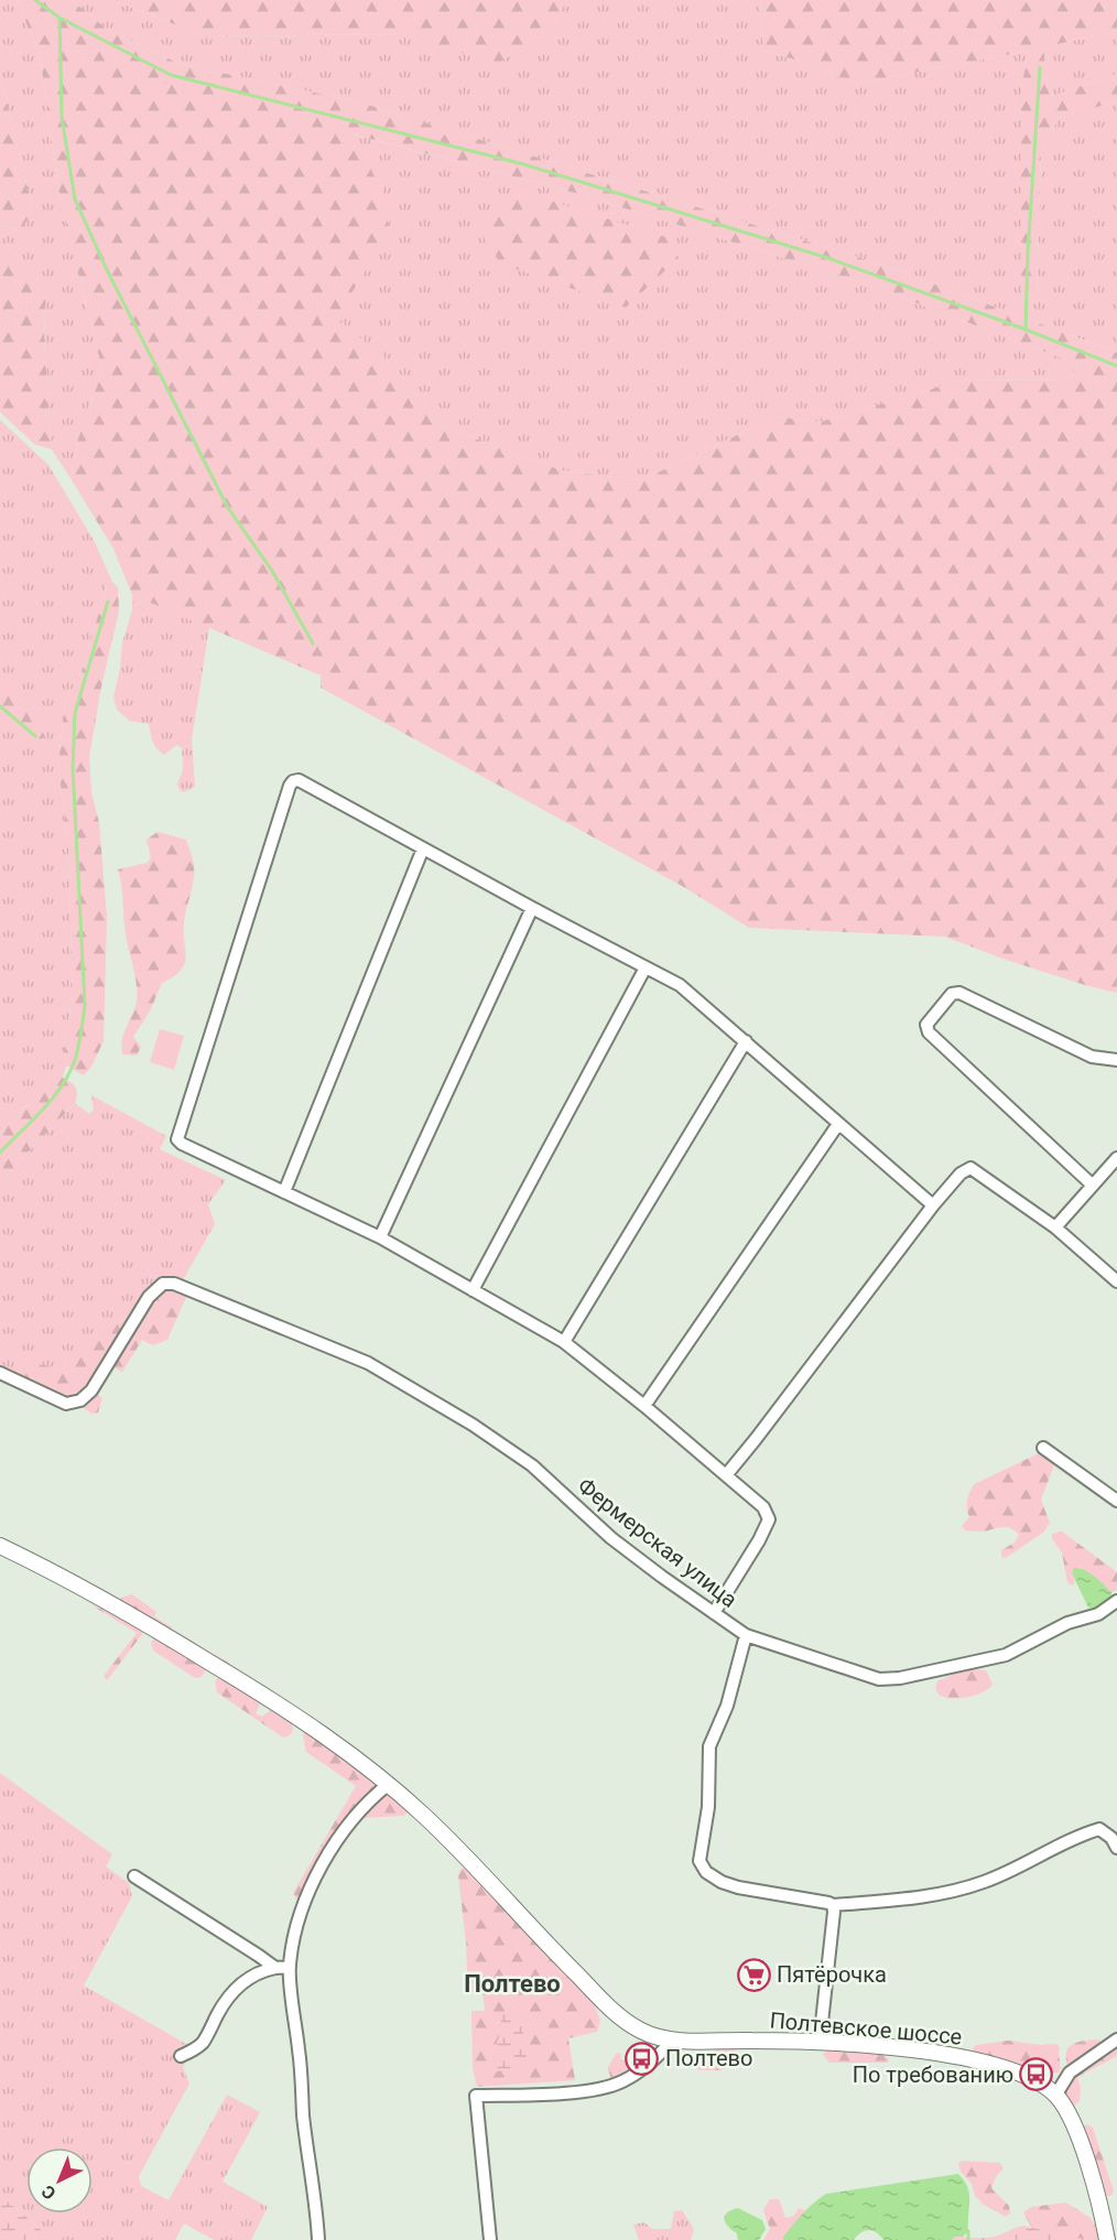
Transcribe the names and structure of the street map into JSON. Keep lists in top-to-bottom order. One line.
{"streets":{"street":["Фермерская улица","Полтевское шоссе"]},"districts":["Полтево"],"places":{"supermarket":["Пятёрочка"],"bus stop":["Полтево","По требованию"]},"north":"bottom left"}
